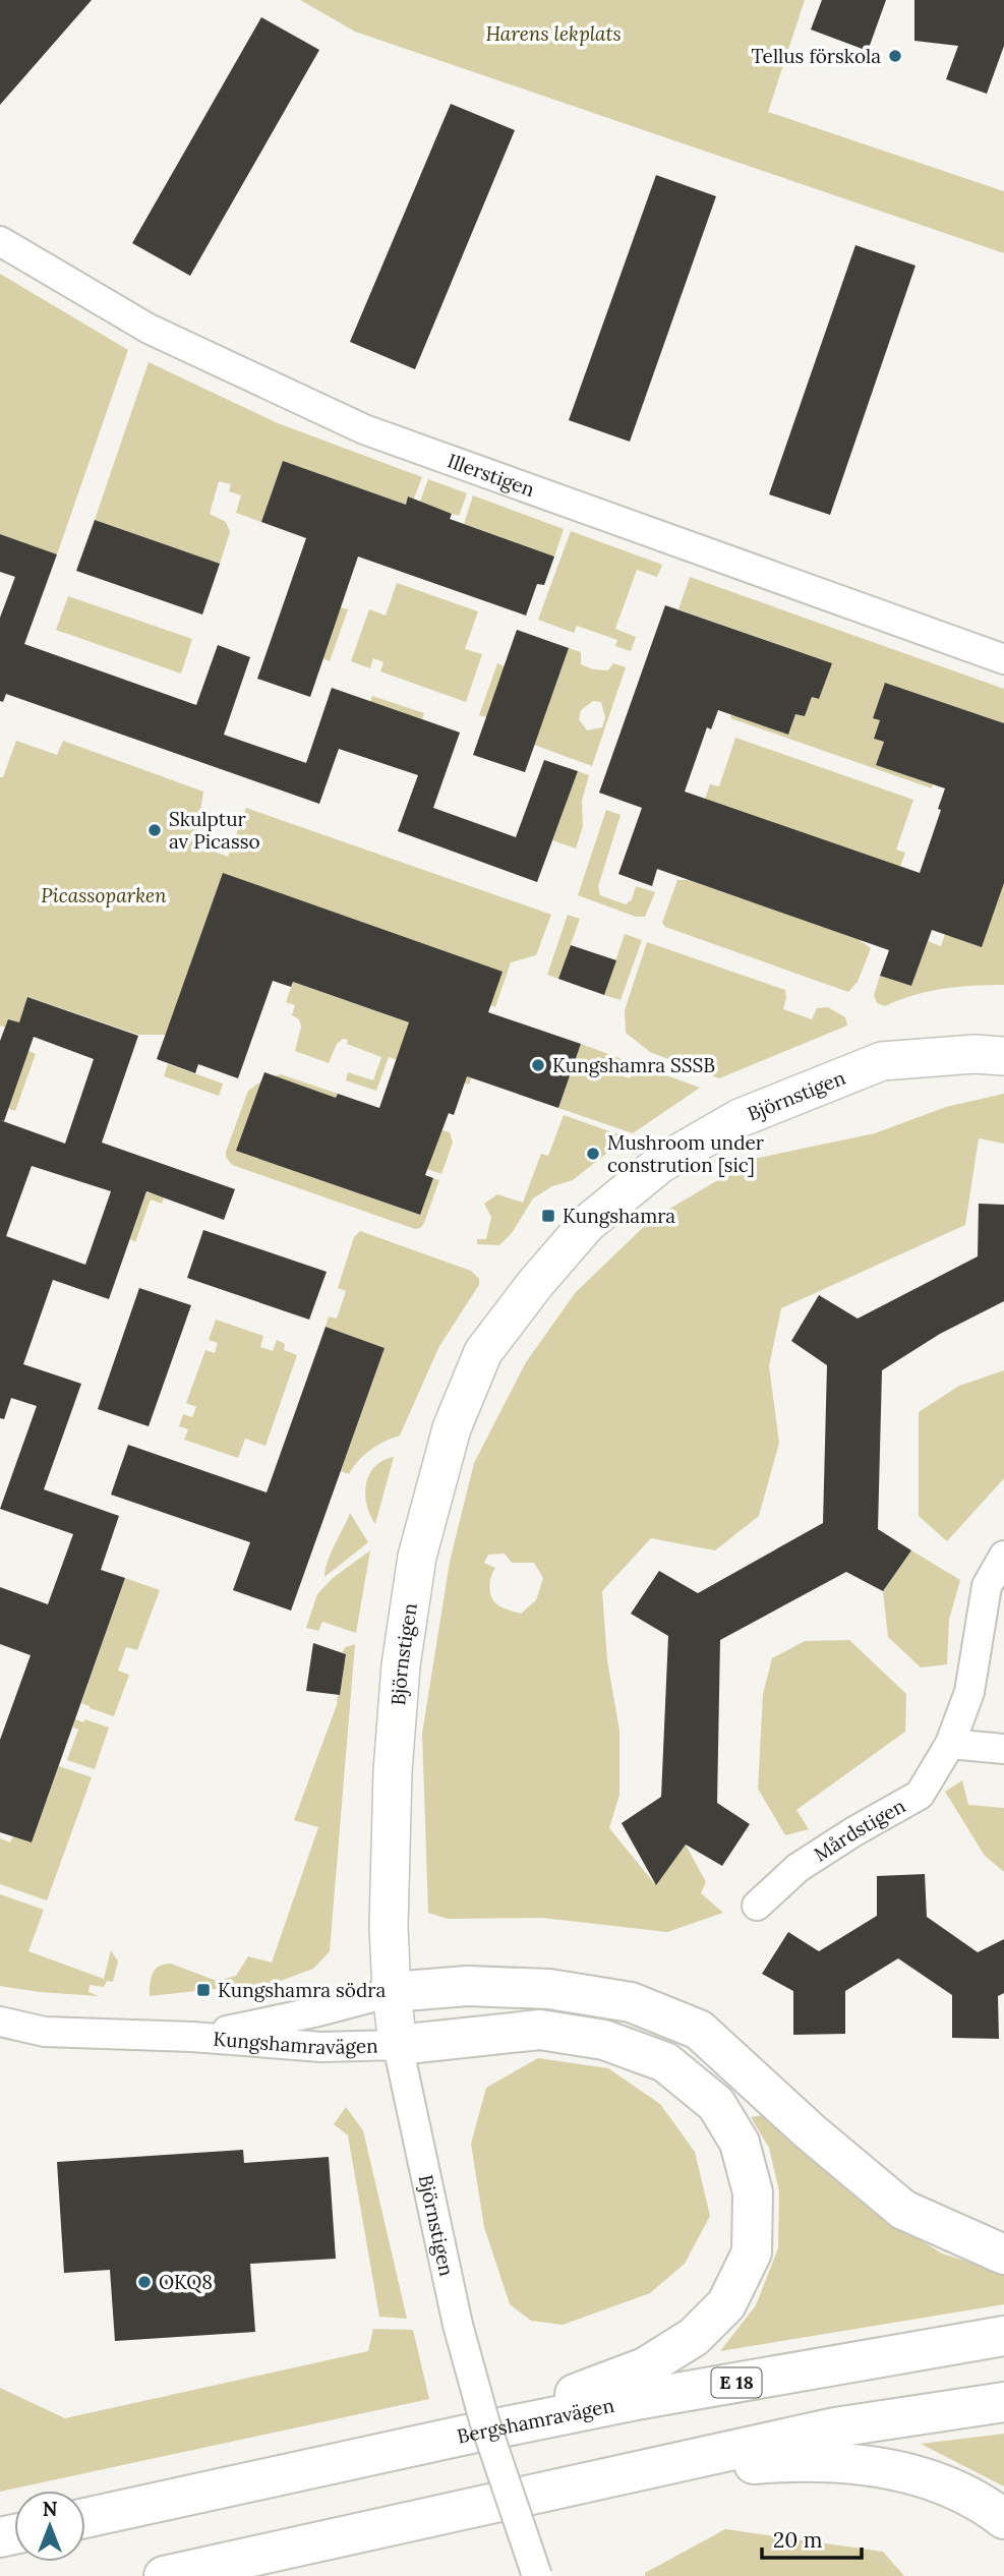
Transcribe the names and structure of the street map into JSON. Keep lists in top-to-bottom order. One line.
{"streets":{"highway":["E 18","Bergshamravägen"],"street":["Illerstigen","Björnstigen","Mårdstigen","Kungshamravägen"]},"crossings":[["Björnstigen","Kungshamravägen"]],"parks":["Harens lekplats","Picassoparken"],"places":{"other":["Tellus förskola","Skulptur av Picasso","Kungshamra SSSB","Mushroom under constrution [sic]","OKQ8"],"transit":["Kungshamra","Kungshamra södra"]},"scale_bar":"20 m","north":"top"}
